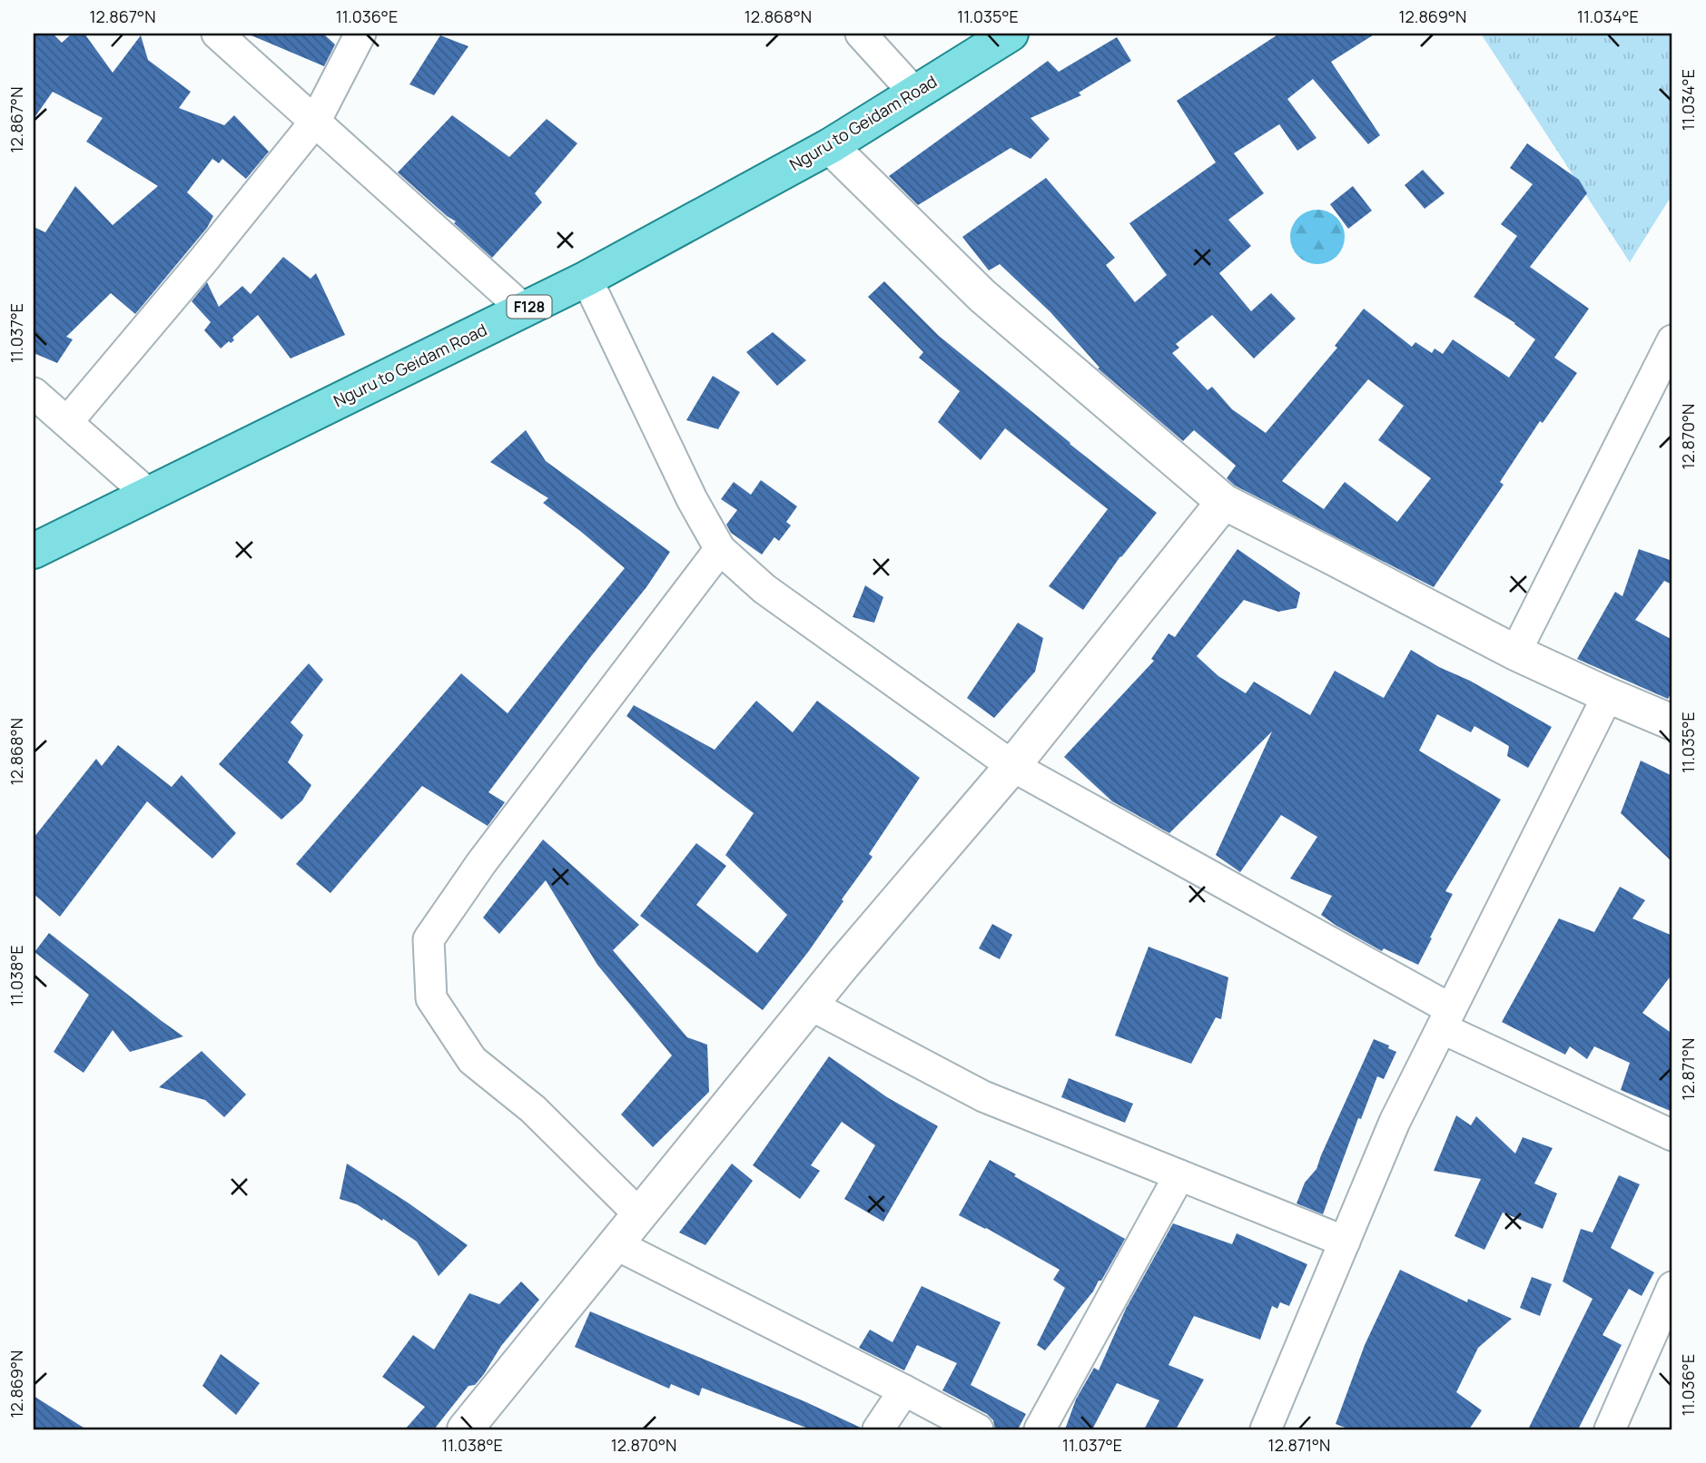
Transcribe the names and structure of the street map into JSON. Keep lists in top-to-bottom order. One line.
{"streets":{"main road":["Nguru to Geidam Road","F128"]},"coordinates":["12.867°N","11.036°E","12.868°N","11.035°E","12.869°N","11.034°E","11.037°E","12.870°N","11.038°E","12.871°N"]}
